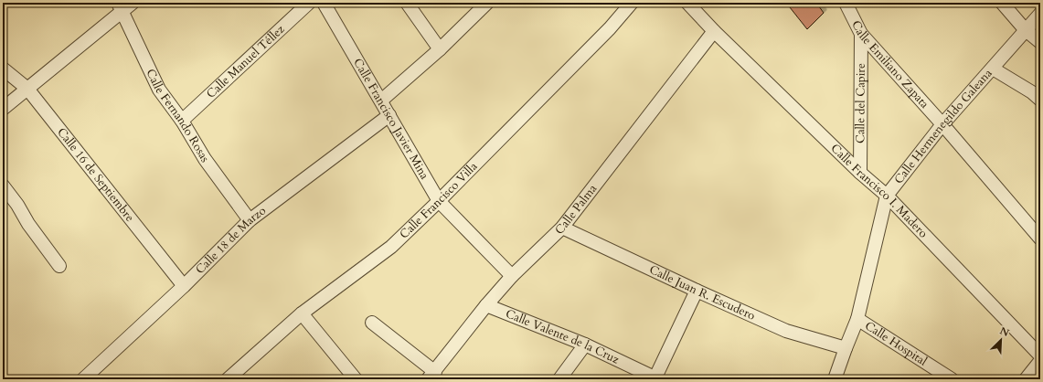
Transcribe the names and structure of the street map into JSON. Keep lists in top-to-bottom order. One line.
{"streets":{"street":["Calle Manuel Téllez","Calle Emiliano Zapata","Calle del Capire","Calle Fernando Rosas","Calle Francisco Javier Mina","Calle Hermenegildo Galeana","Calle 16 de Septiembre","Calle Francisco I. Madero","Calle Francisco Villa","Calle Palma","Calle 18 de Marzo","Calle Juan R. Escudero","Calle Valente de la Cruz","Calle Hospital"]},"crossings":[["Calle Manuel Téllez","Calle Fernando Rosas"],["Calle Emiliano Zapata","Calle del Capire"],["Calle Emiliano Zapata","Calle Hermenegildo Galeana"],["Calle del Capire","Calle Francisco I. Madero"],["Calle Fernando Rosas","Calle 18 de Marzo"],["Calle Francisco Javier Mina","Calle Francisco Villa"],["Calle Francisco Javier Mina","Calle Palma"],["Calle Francisco Javier Mina","Calle 18 de Marzo"],["Calle Hermenegildo Galeana","Calle Francisco I. Madero"],["Calle Hermenegildo Galeana","Calle Juan R. Escudero"],["Calle Hermenegildo Galeana","Calle Hospital"],["Calle 16 de Septiembre","Calle 18 de Marzo"],["Calle Francisco I. Madero","Calle Palma"],["Calle Palma","Calle Juan R. Escudero"],["Calle Palma","Calle Valente de la Cruz"]],"north":"top right"}
